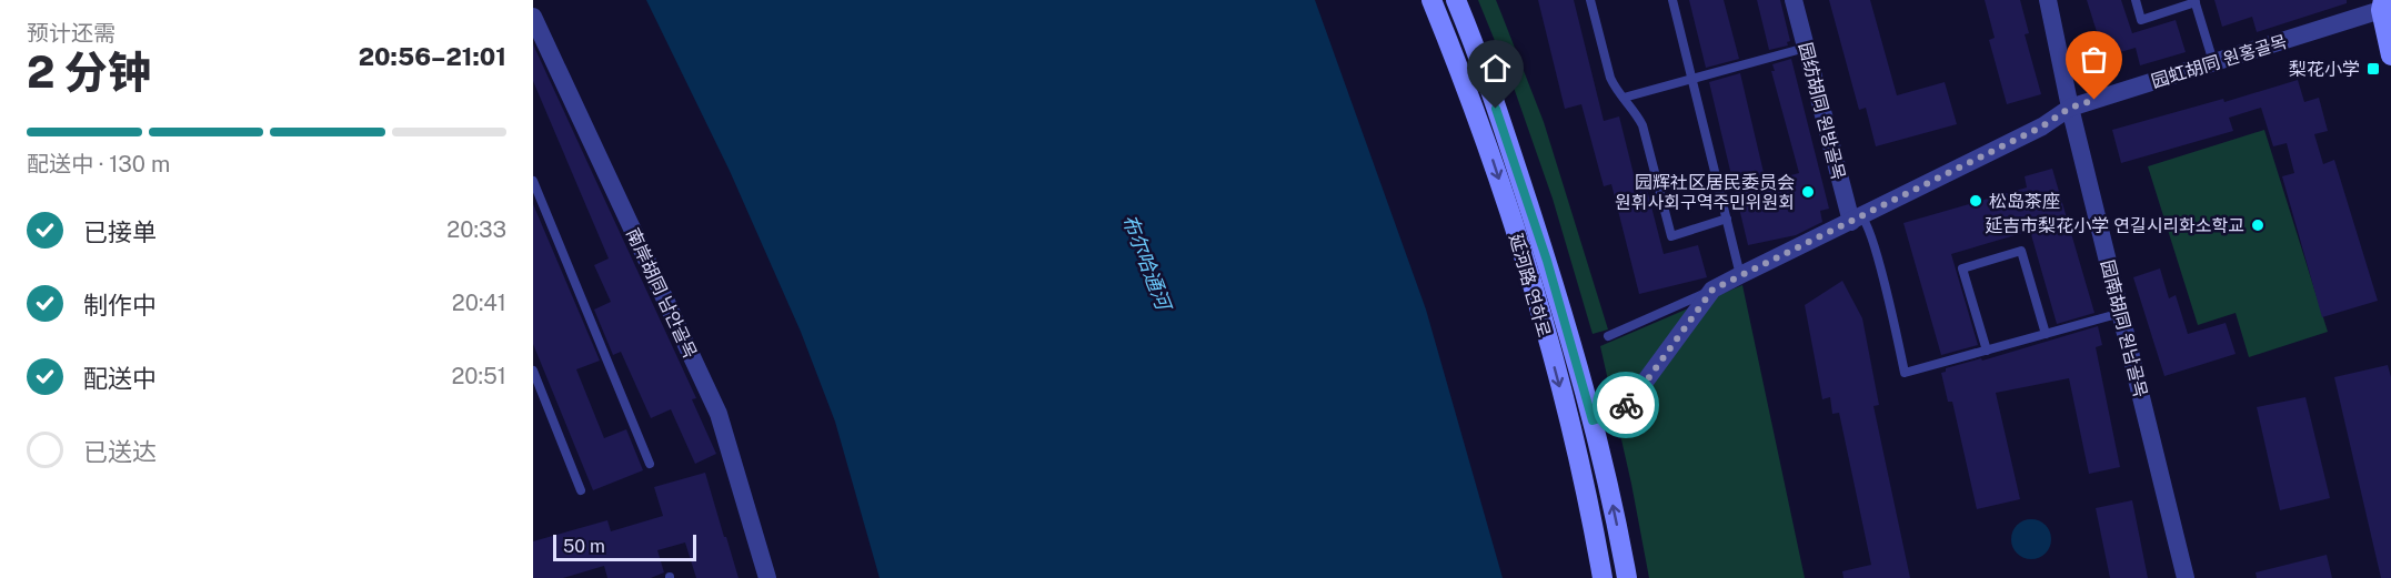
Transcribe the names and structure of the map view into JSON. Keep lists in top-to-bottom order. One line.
{"streets":{"main road":["延河路 연하로"],"street":["园虹胡同 원홍골목","园纺胡同 원방골목","南岸胡同 남안골목","园南胡同 원남골목"]},"crossings":[["园虹胡同 원홍골목","园纺胡同 원방골목"],["园虹胡同 원홍골목","延河路 연하로"],["园虹胡同 원홍골목","园南胡同 원남골목"]],"water":["布尔哈通河"],"places":{"transit":["梨花小学"],"other":["园辉社区居民委员会 원휘사회구역주민위원회","松岛茶座","延吉市梨花小学 연길시리화소학교"]},"scale_bar":"50 m","page":{"heading":["2 分钟","预计还需","20:56–21:01"],"bar":"配送中 · 130 m","list":[["已接单","20:33"],["制作中","20:41"],["配送中","20:51"],"已送达"],"scale":"50 m"}}
